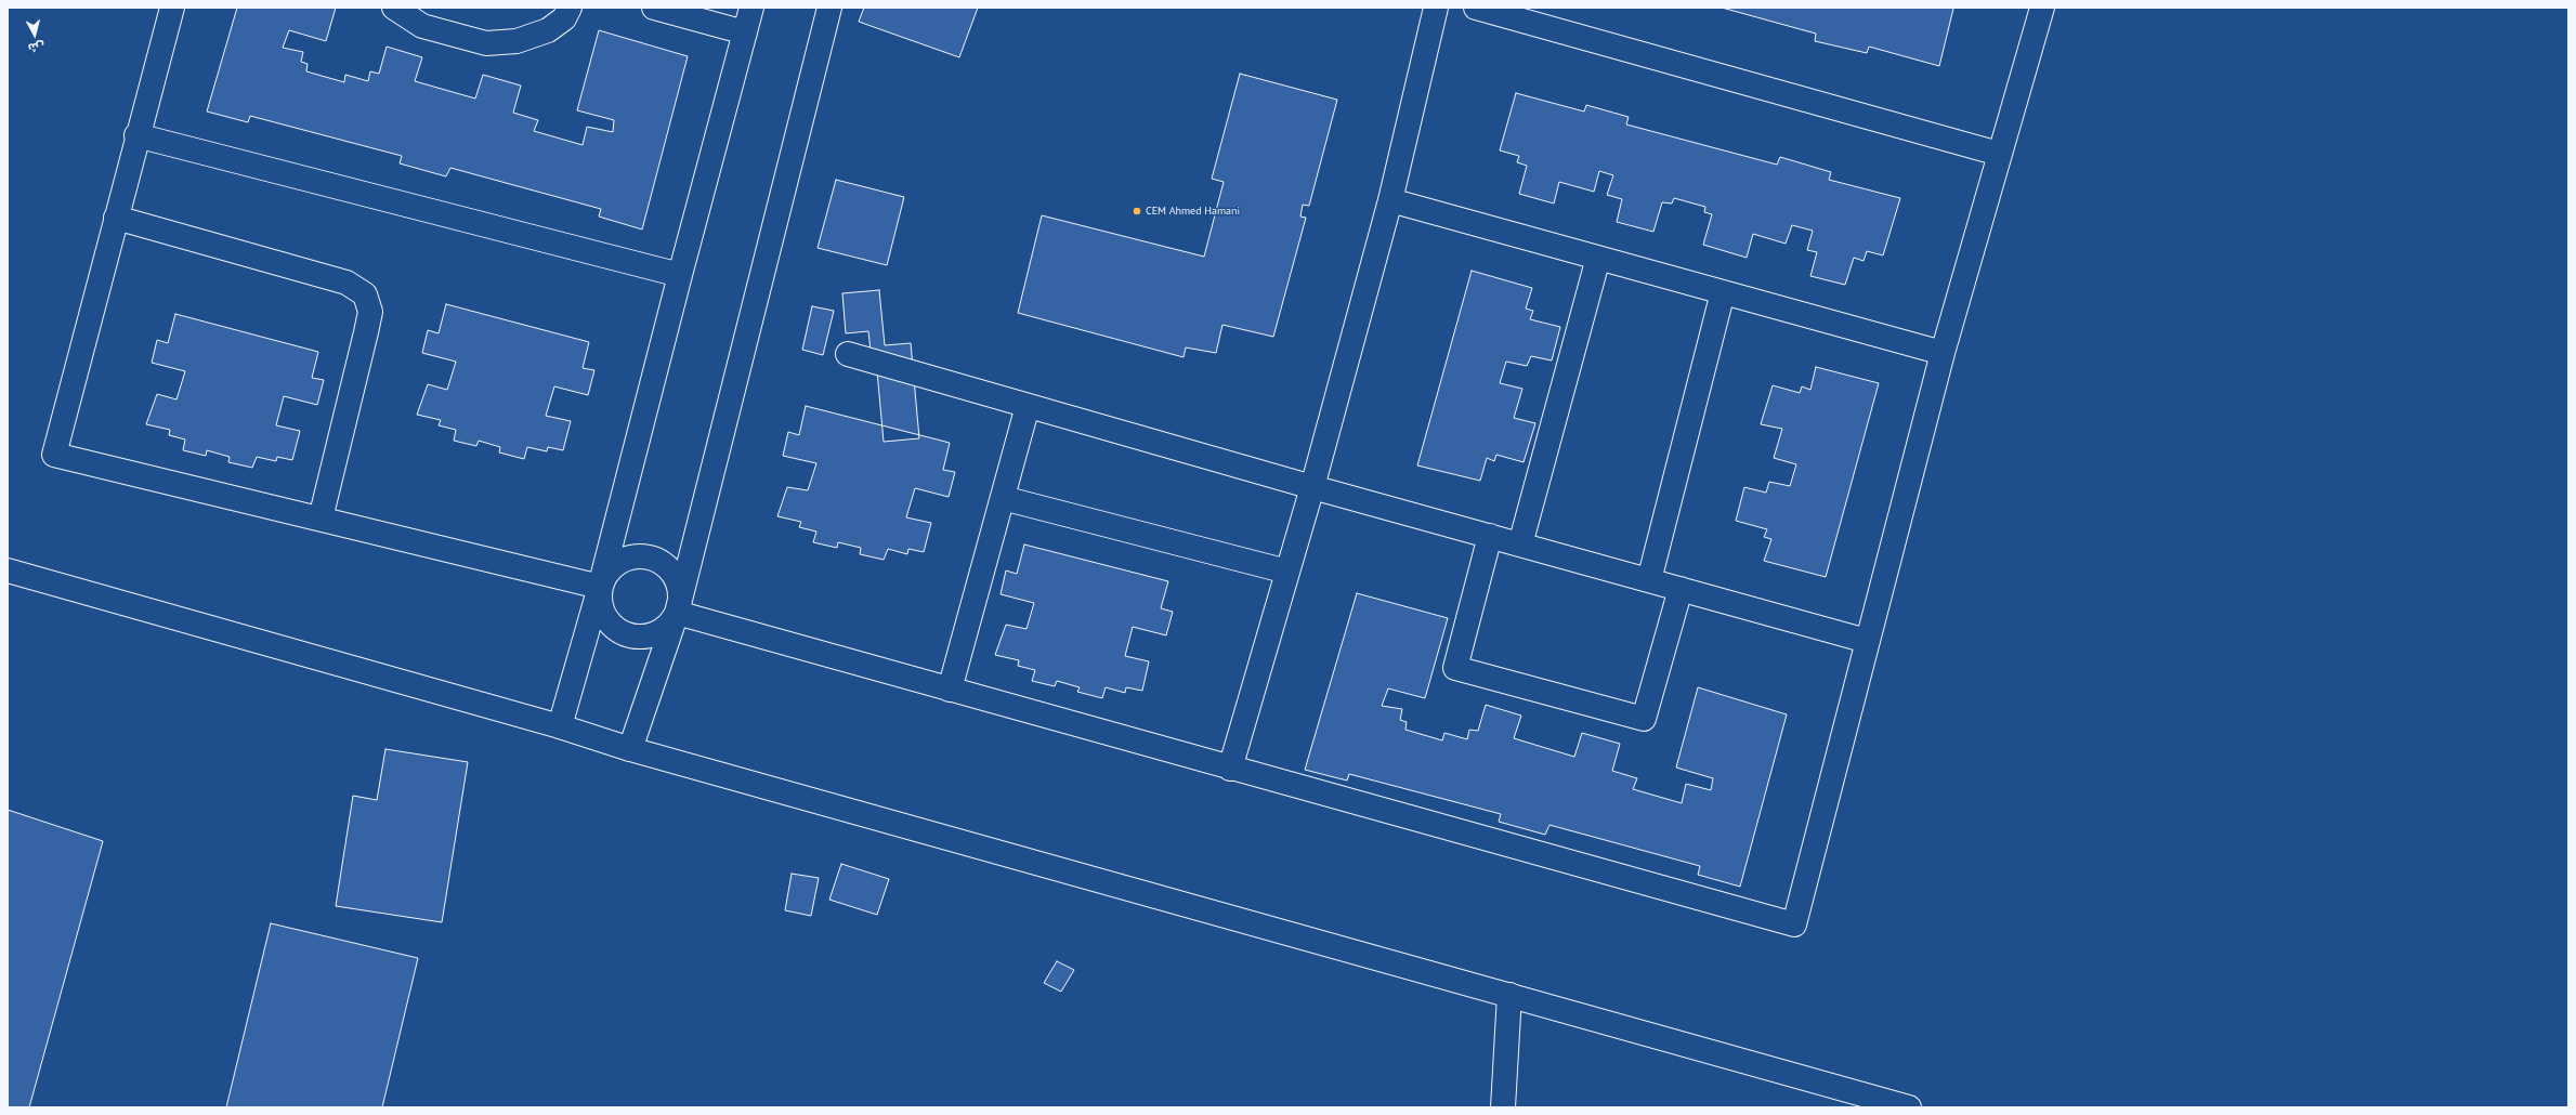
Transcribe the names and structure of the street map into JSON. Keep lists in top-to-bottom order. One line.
{"places":["CEM Ahmed Hamani"],"north":"bottom"}
